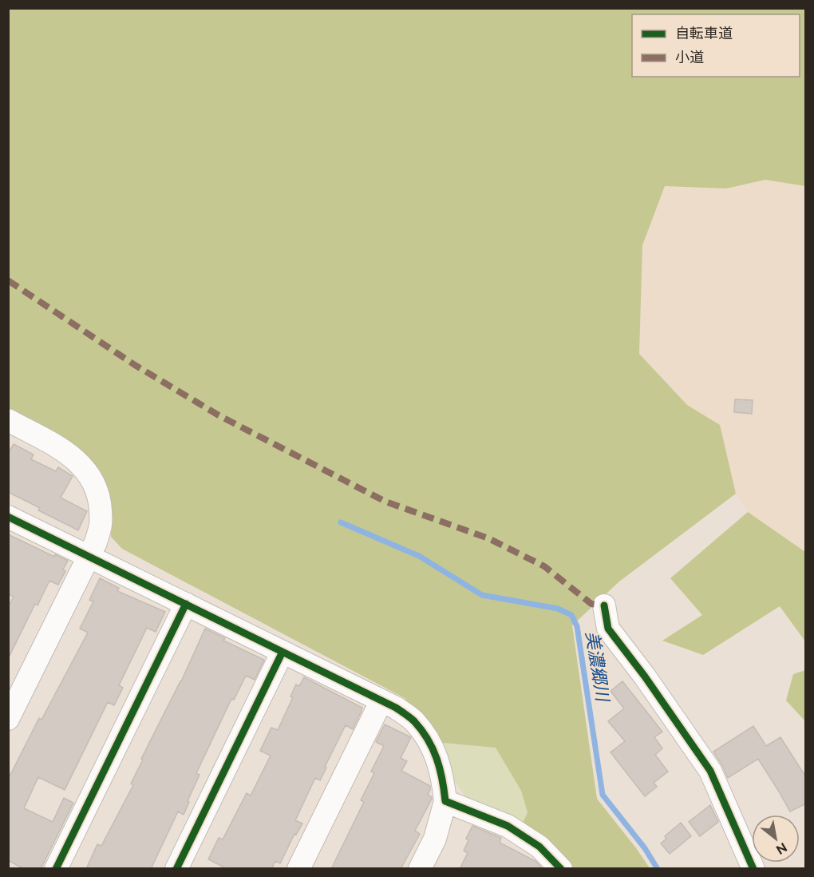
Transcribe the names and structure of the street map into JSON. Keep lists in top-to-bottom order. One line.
{"water":["美濃郷川"],"legend":["自転車道","小道"],"north":"bottom right"}
